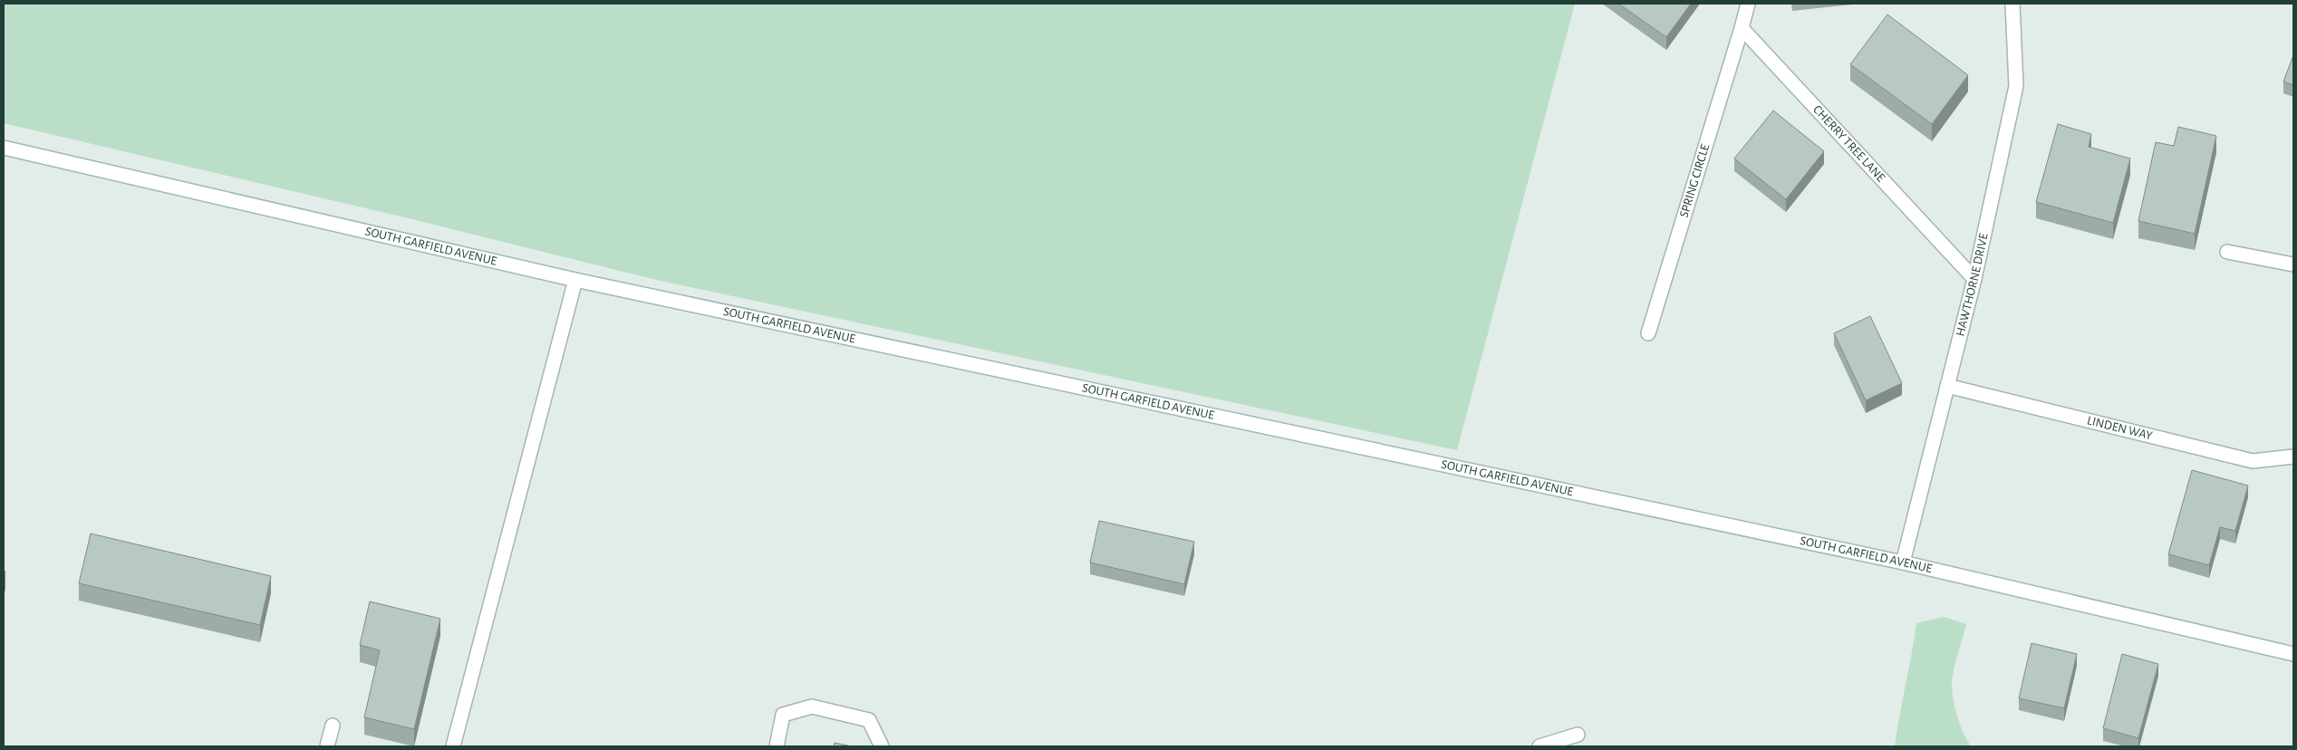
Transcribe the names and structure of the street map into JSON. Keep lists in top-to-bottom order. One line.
{"streets":{"street":["CHERRY TREE LANE","SPRING CIRCLE","SOUTH GARFIELD AVENUE","HAWTHORNE DRIVE","LINDEN WAY"]},"crossings":[["CHERRY TREE LANE","SPRING CIRCLE"],["CHERRY TREE LANE","HAWTHORNE DRIVE"],["SOUTH GARFIELD AVENUE","HAWTHORNE DRIVE"],["HAWTHORNE DRIVE","LINDEN WAY"]]}
